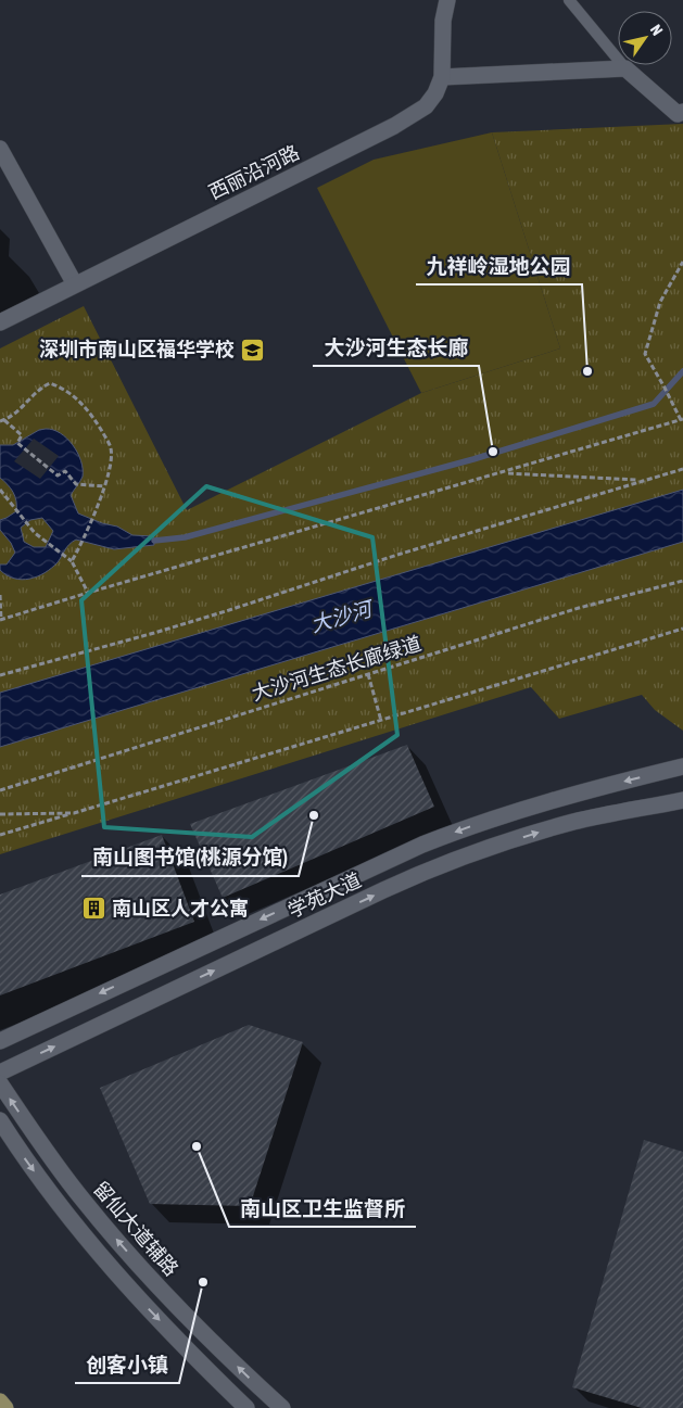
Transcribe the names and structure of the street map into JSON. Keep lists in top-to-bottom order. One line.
{"streets":{"street":["西丽沿河路","学苑大道","留仙大道辅路"],"path":["大沙河生态长廊绿道"]},"water":["大沙河"],"places":{"school or university":["深圳市南山区福华学校"],"other":["九祥岭湿地公园","大沙河生态长廊","南山图书馆(桃源分馆)","南山区卫生监督所","创客小镇"],"building":["南山区人才公寓"]},"north":"top right"}
